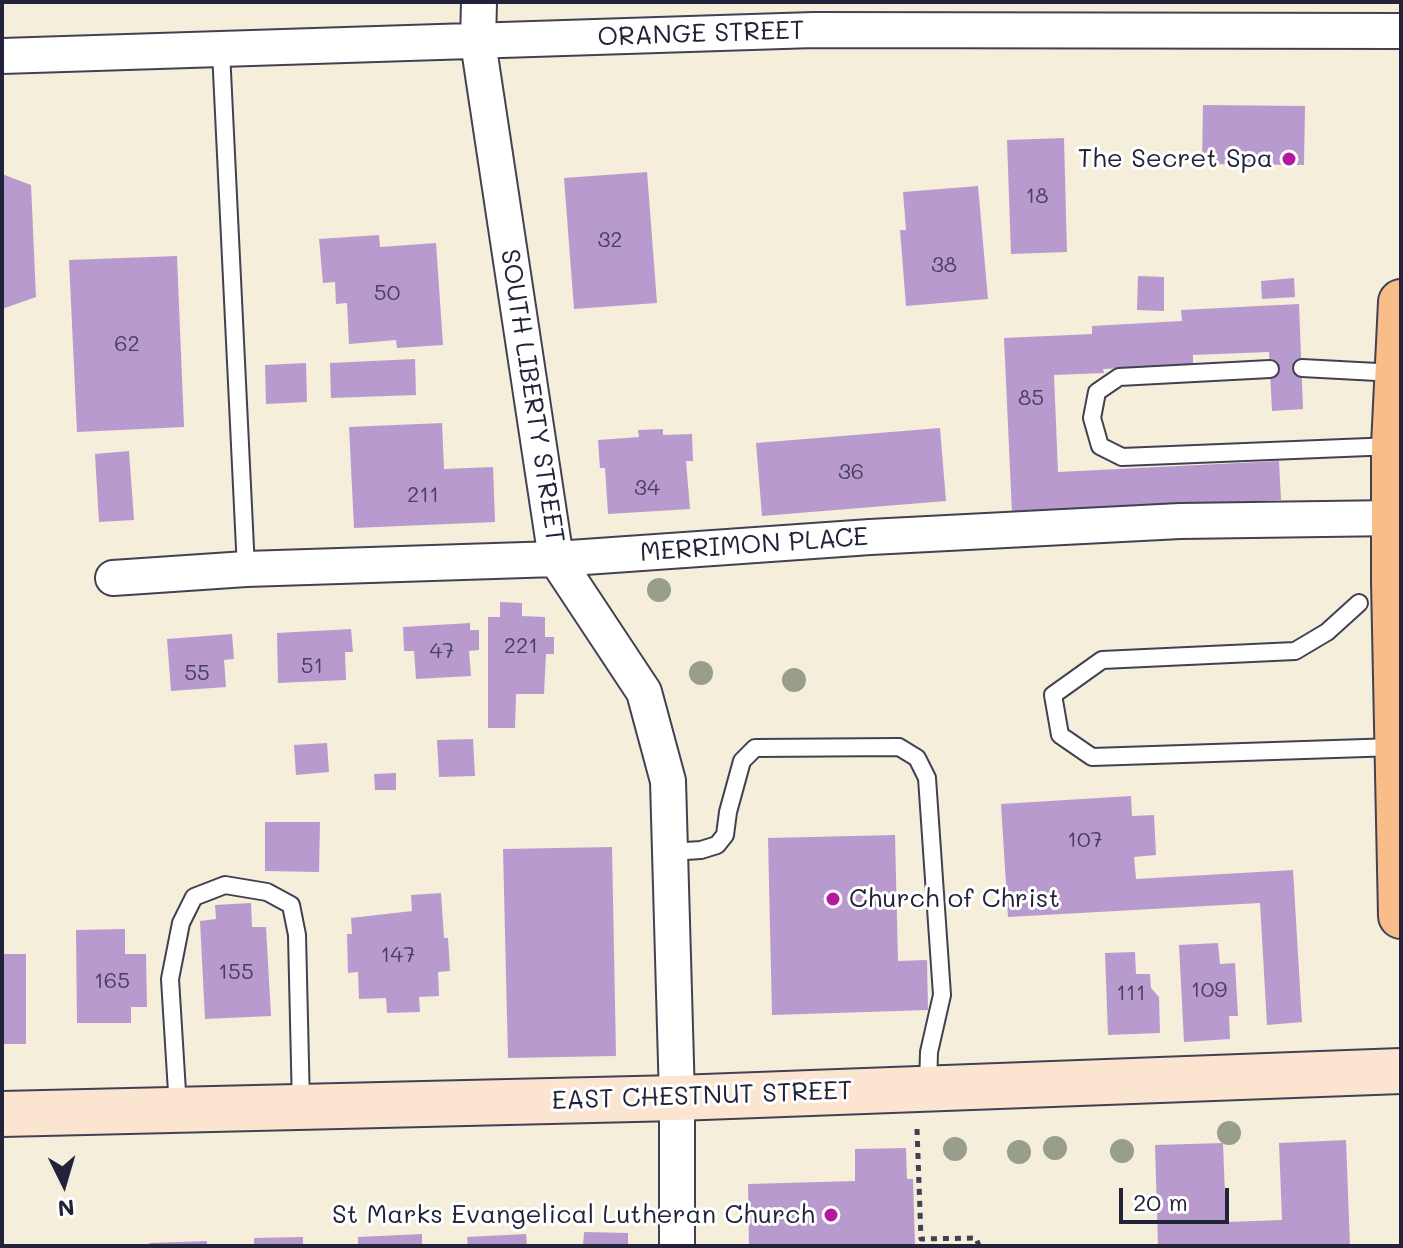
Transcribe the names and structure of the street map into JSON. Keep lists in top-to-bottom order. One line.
{"streets":{"street":["ORANGE STREET","SOUTH LIBERTY STREET","MERRIMON PLACE","EAST CHESTNUT STREET"]},"crossings":[["ORANGE STREET","SOUTH LIBERTY STREET"],["SOUTH LIBERTY STREET","MERRIMON PLACE"],["SOUTH LIBERTY STREET","EAST CHESTNUT STREET"]],"places":["The Secret Spa","Church of Christ","St Marks Evangelical Lutheran Church"],"house_numbers":["18","32","38","50","62","85","36","34","211","221","47","51","55","107","147","155","165","109","111"],"scale_bar":"20 m","north":"bottom"}
